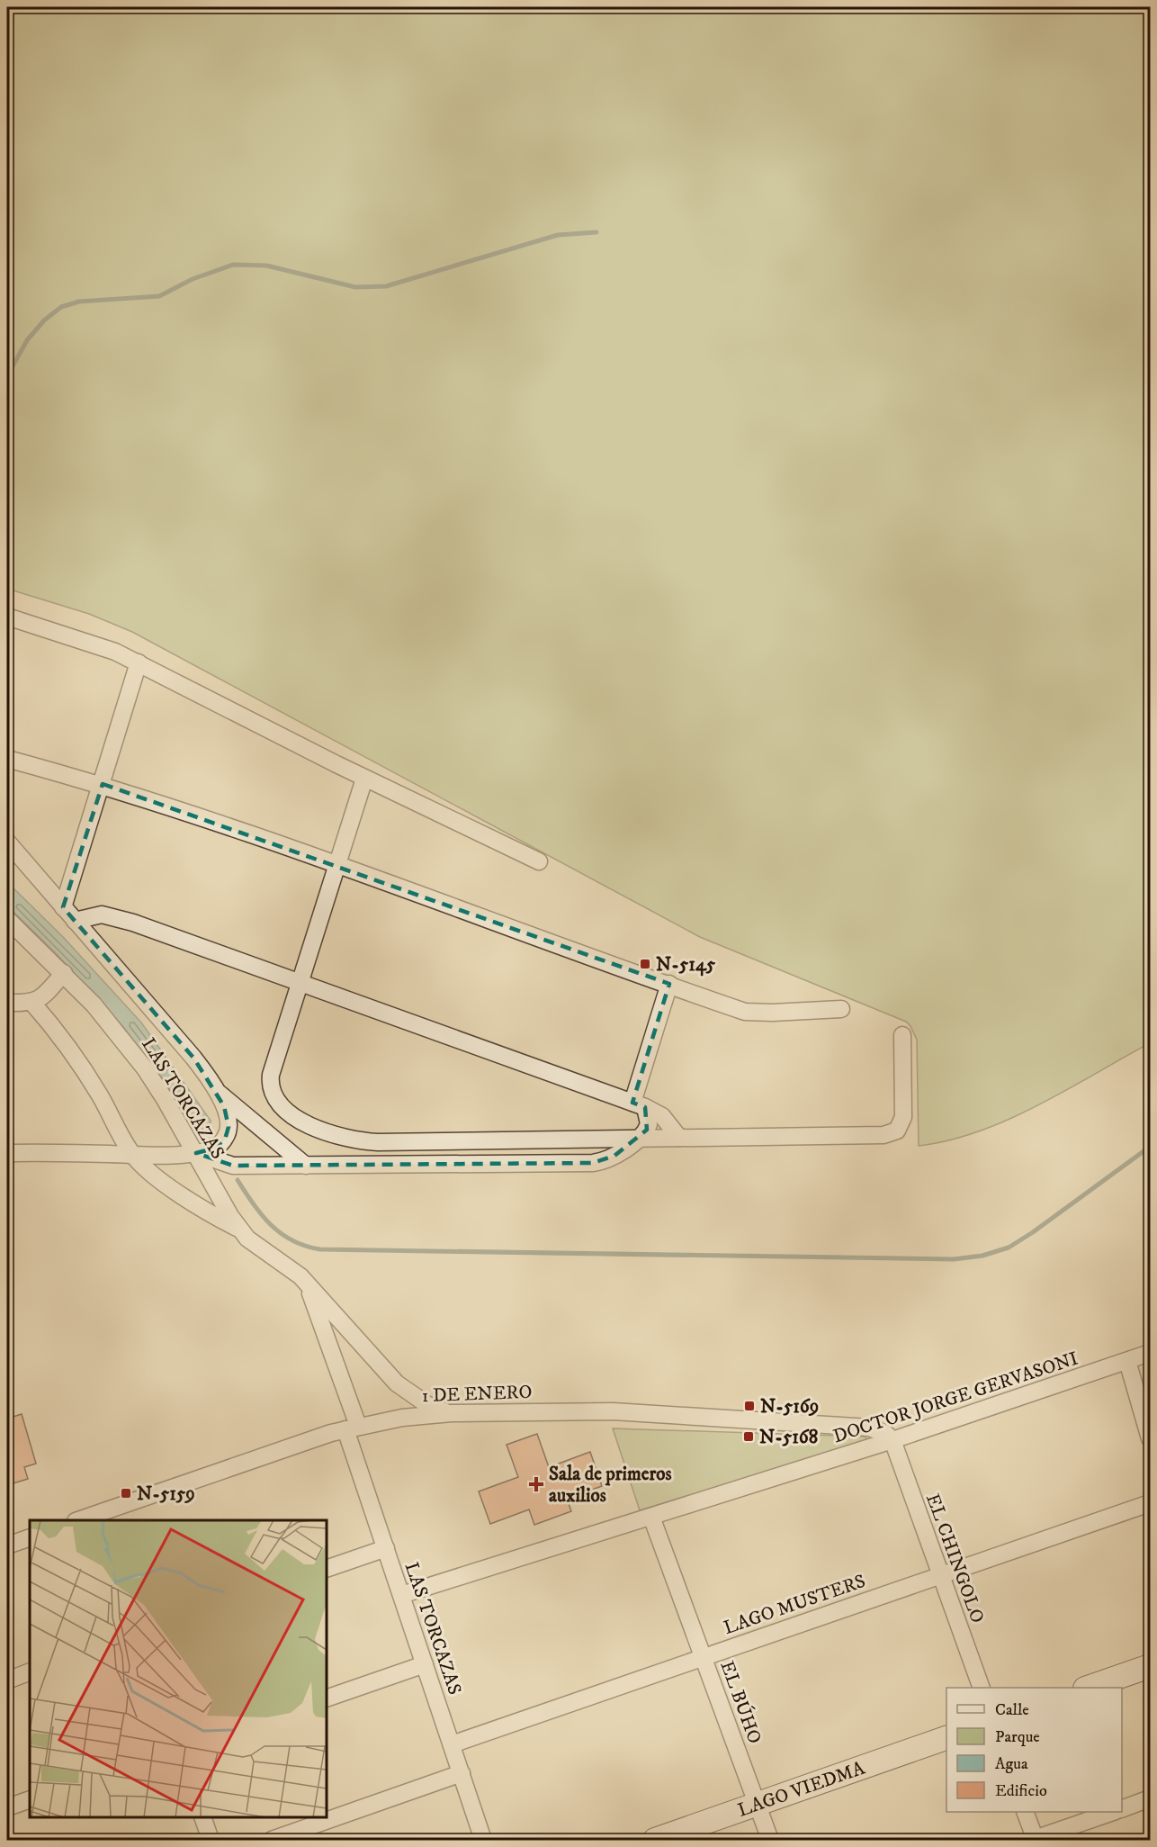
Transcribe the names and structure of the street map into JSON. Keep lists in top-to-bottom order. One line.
{"streets":{"main road":["LAGO VIEDMA"],"street":["LAS TORCAZAS","1 DE ENERO","DOCTOR JORGE GERVASONI","EL CHINGOLO","LAGO MUSTERS","EL BÚHO"]},"crossings":[["LAS TORCAZAS","1 DE ENERO"],["LAS TORCAZAS","DOCTOR JORGE GERVASONI"],["LAS TORCAZAS","LAGO MUSTERS"],["1 DE ENERO","DOCTOR JORGE GERVASONI"],["1 DE ENERO","EL CHINGOLO"],["DOCTOR JORGE GERVASONI","EL CHINGOLO"],["DOCTOR JORGE GERVASONI","EL BÚHO"],["EL CHINGOLO","LAGO MUSTERS"],["LAGO MUSTERS","EL BÚHO"],["EL BÚHO","LAGO VIEDMA"]],"places":{"transit":["N-5145","N-5169","N-5168","N-5159"],"health":["Sala de primeros auxilios"]},"legend":["Calle","Parque","Agua","Edificio"]}
